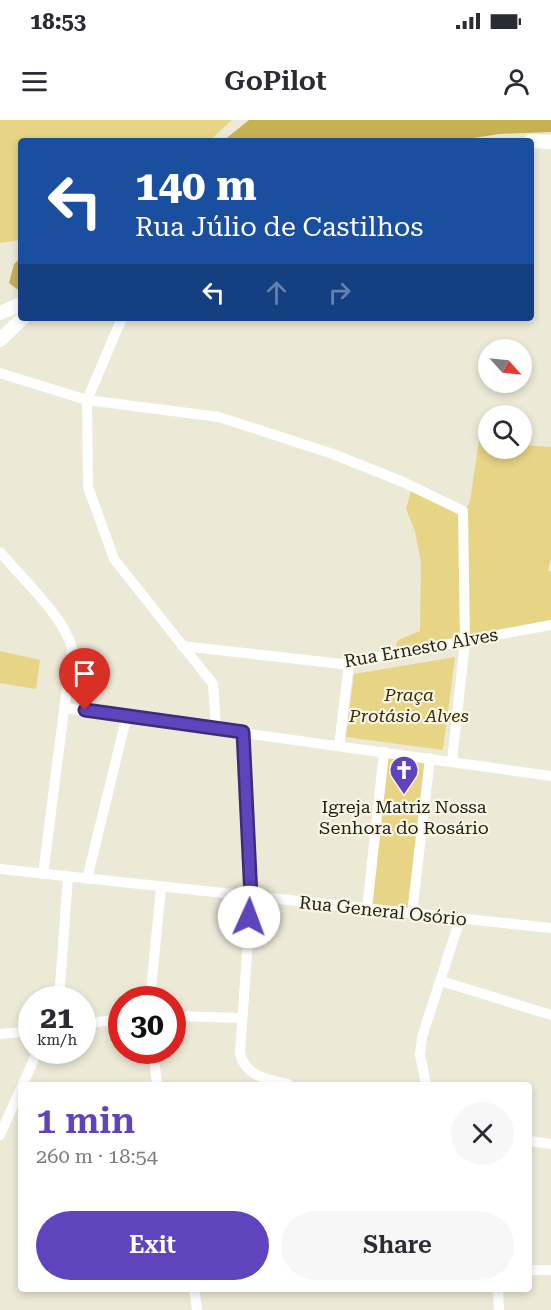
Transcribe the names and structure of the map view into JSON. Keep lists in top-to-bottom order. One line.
{"streets":{"street":["Rua Ernesto Alves","Rua General Osório"]},"parks":["Praça Protásio Alves"],"places":{"church":["Igreja Matriz Nossa Senhora do Rosário"]},"north":"bottom right","page":{"status":"18:53","header":"GoPilot","turn":["140 m","Rua Júlio de Castilhos"],"speed":"21 km/h","limit":"30","heading":["1 min","260 m · 18:54"],"buttons":["Exit","Share"]}}
